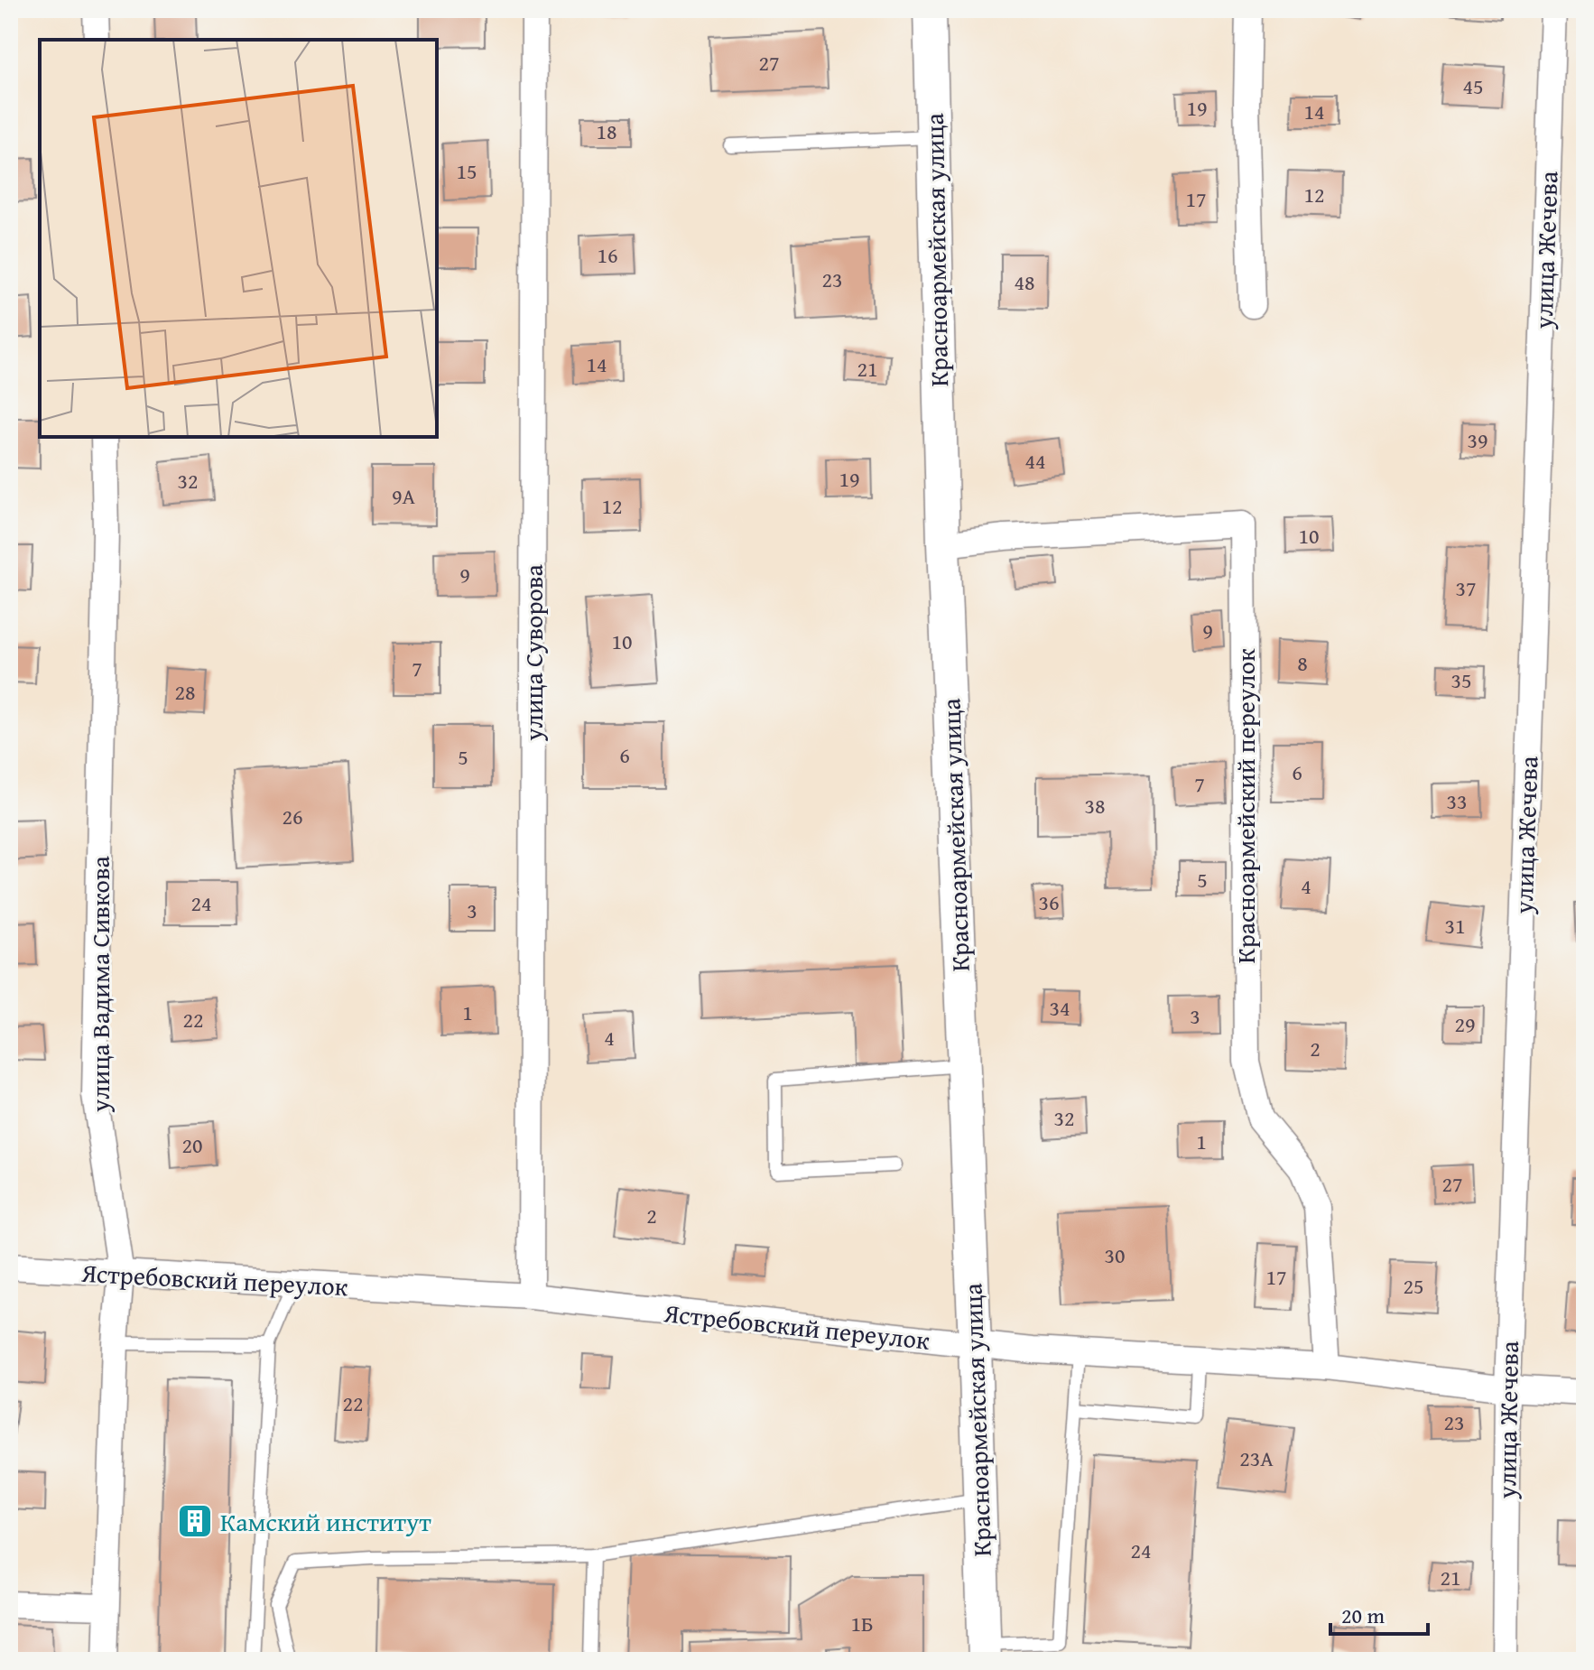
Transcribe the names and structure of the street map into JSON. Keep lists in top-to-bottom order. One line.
{"streets":{"street":["Красноармейская улица","улица Жечева","улица Суворова","Красноармейский переулок","улица Вадима Сивкова","Ястребовский переулок"]},"crossings":[["Красноармейская улица","Красноармейский переулок"],["Красноармейская улица","Ястребовский переулок"],["улица Жечева","Ястребовский переулок"],["улица Суворова","Ястребовский переулок"],["Красноармейский переулок","Ястребовский переулок"],["улица Вадима Сивкова","Ястребовский переулок"]],"places":{"building":["Камский институт"]},"house_numbers":["27","45","19","14","18","15","12","17","16","23","48","14","21","39","44","19","32","9А","12","10","9","37","9","10","8","7","35","28","6","5","6","7","33","38","26","5","4","36","24","3","31","34","1","3","22","29","4","2","32","1","20","27","2","30","17","25","22","23","23А","24","21","1Б"],"scale_bar":"20 m"}
